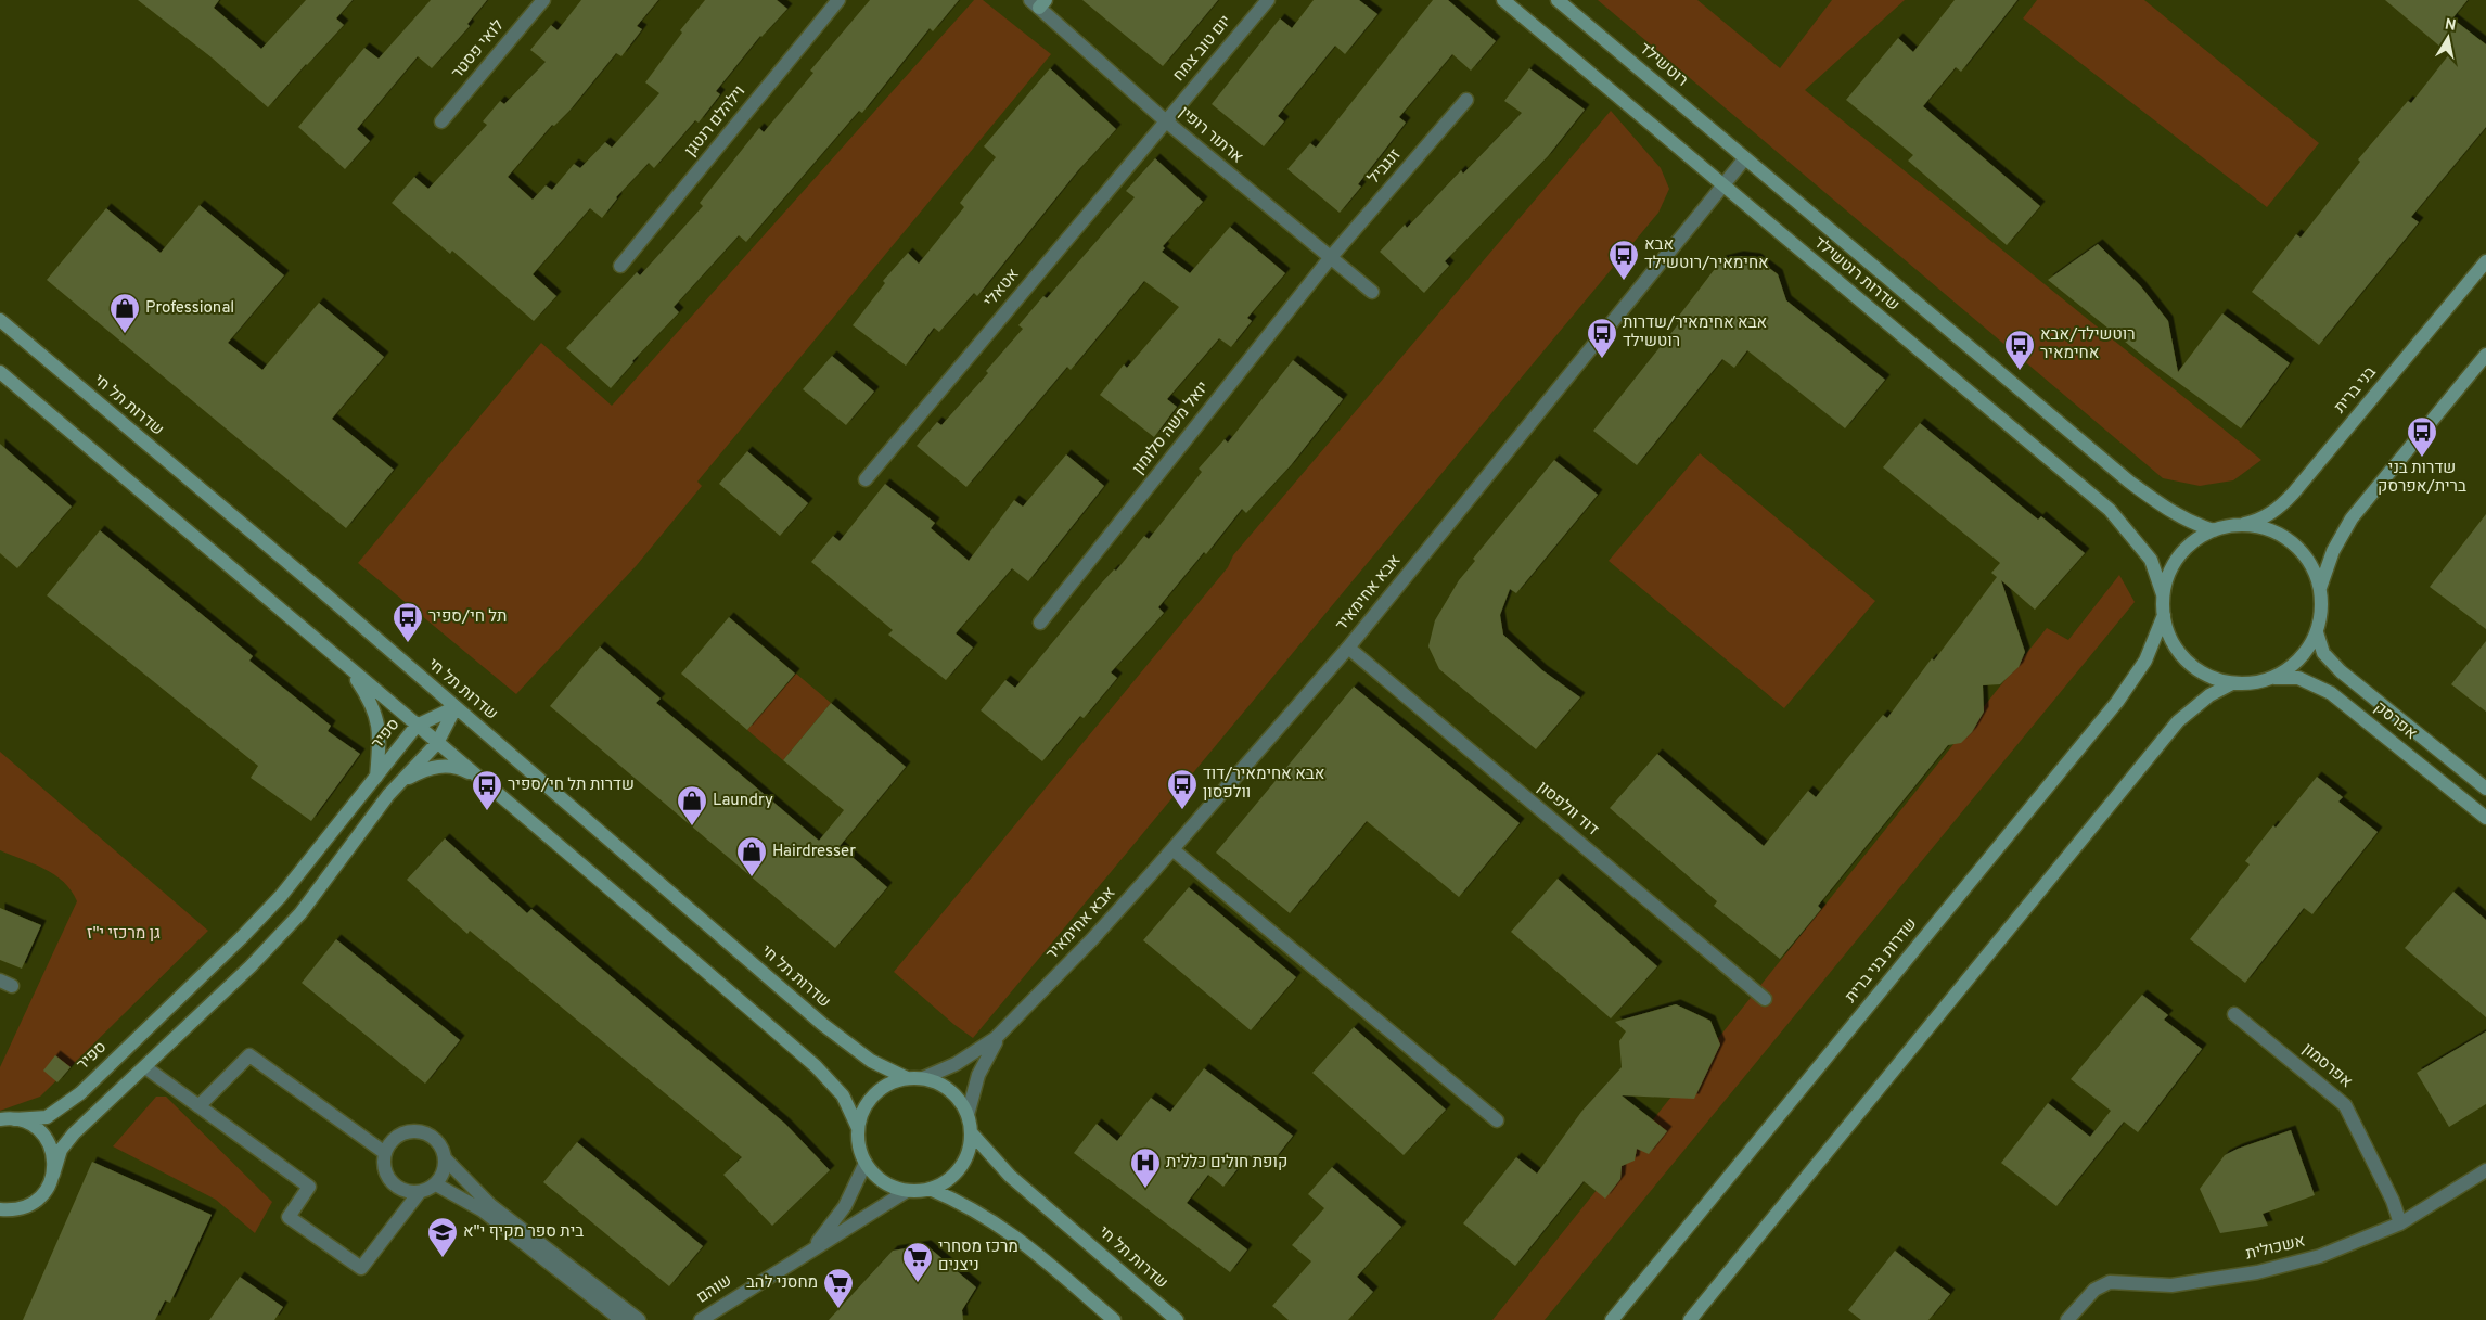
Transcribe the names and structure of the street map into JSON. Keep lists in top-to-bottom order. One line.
{"streets":{"main road":["רוטשילד","שדרות רוטשילד","בני ברית","שדרות תל חי","אפרסק","ספיר","שדרות בני ברית"],"street":["יום טוב צמח","לואי פסטר","וילהלם רנטגן","ארתור רופין","זנגביל","אטאלי","יואל משה סלומון","אבא אחימאיר","דוד וולפסון","אפרסמון","אשכולית","שוהם"]},"crossings":[["יום טוב צמח","ארתור רופין"],["יום טוב צמח","אטאלי"],["רוטשילד","שדרות רוטשילד"],["רוטשילד","אבא אחימאיר"],["ארתור רופין","זנגביל"],["ארתור רופין","אטאלי"],["ארתור רופין","יואל משה סלומון"],["זנגביל","יואל משה סלומון"],["שדרות רוטשילד","בני ברית"],["שדרות רוטשילד","אבא אחימאיר"],["שדרות רוטשילד","אפרסק"],["שדרות רוטשילד","שדרות בני ברית"],["בני ברית","אפרסק"],["בני ברית","שדרות בני ברית"],["שדרות תל חי","אבא אחימאיר"],["שדרות תל חי","ספיר"],["שדרות תל חי","שוהם"],["אבא אחימאיר","דוד וולפסון"],["אבא אחימאיר","שוהם"],["אפרסק","שדרות בני ברית"],["אפרסמון","אשכולית"]],"parks":["גן מרכזי י\"ז"],"places":{"bus stop":["אבא אחימאיר/רוטשילד","אבא אחימאיר/שדרות רוטשילד","רוטשילד/אבא אחימאיר","שדרות בני ברית/אפרסק","תל חי/ספיר","אבא אחימאיר/דוד וולפסון","שדרות תל חי/ספיר"],"shop":["Professional","Laundry","Hairdresser"],"hospital":["קופת חולים כללית"],"school or university":["בית ספר מקיף י\"א"],"supermarket":["מרכז מסחרי ניצנים","מחסני להב"]},"north":"top"}
